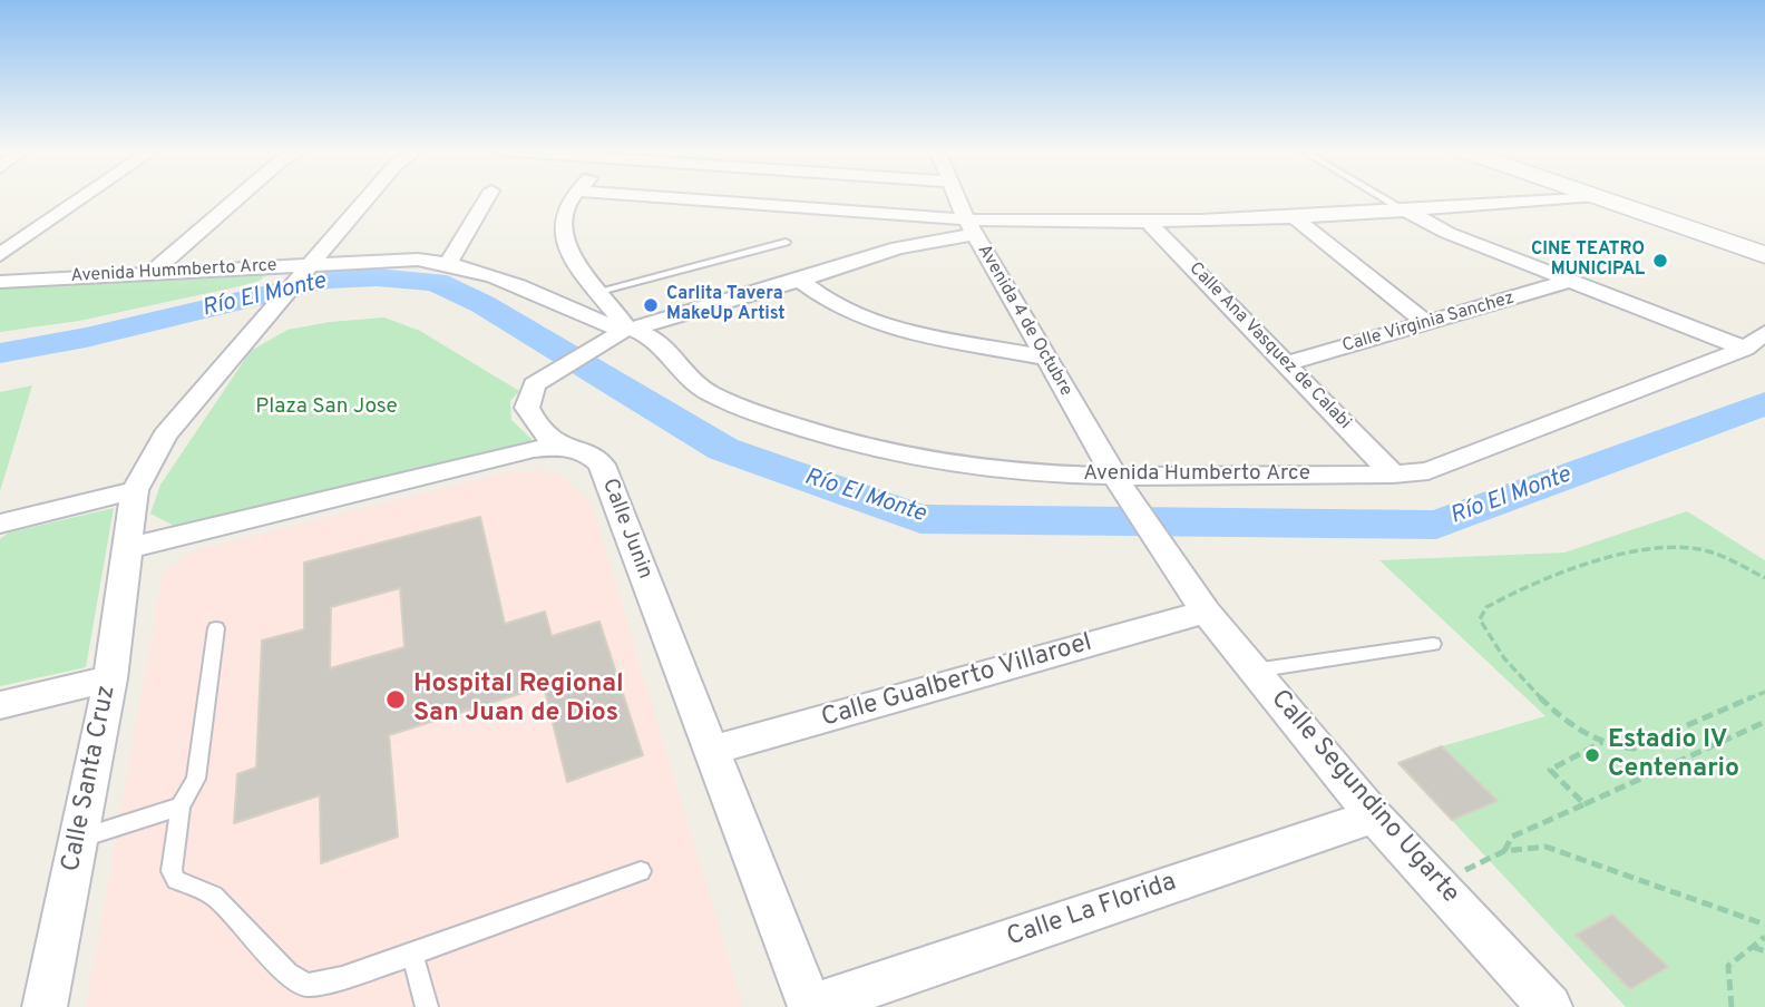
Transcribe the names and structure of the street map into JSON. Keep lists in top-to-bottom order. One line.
{"streets":{"street":["Avenida Hummberto Arce","Avenida 4 de Octubre","Calle Virginia Sanchez","Calle Ana Vasquez de Calabi","Avenida Humberto Arce","Calle Junin","Calle Gualberto Villaroel","Calle Santa Cruz","Calle Segundino Ugarte","Calle La Florida"]},"crossings":[["Avenida Hummberto Arce","Avenida Humberto Arce"],["Avenida 4 de Octubre","Avenida Humberto Arce"],["Avenida 4 de Octubre","Calle Gualberto Villaroel"],["Avenida 4 de Octubre","Calle Segundino Ugarte"],["Calle Virginia Sanchez","Calle Ana Vasquez de Calabi"],["Calle Ana Vasquez de Calabi","Avenida Humberto Arce"],["Calle Junin","Calle Gualberto Villaroel"],["Calle Junin","Calle La Florida"],["Calle Gualberto Villaroel","Calle Segundino Ugarte"],["Calle Segundino Ugarte","Calle La Florida"]],"water":["Río El Monte"],"parks":["Plaza San Jose"],"places":["CINE TEATRO MUNICIPAL","Carlita Tavera MakeUp Artist","Hospital Regional San Juan de Dios","Estadio IV Centenario"]}
